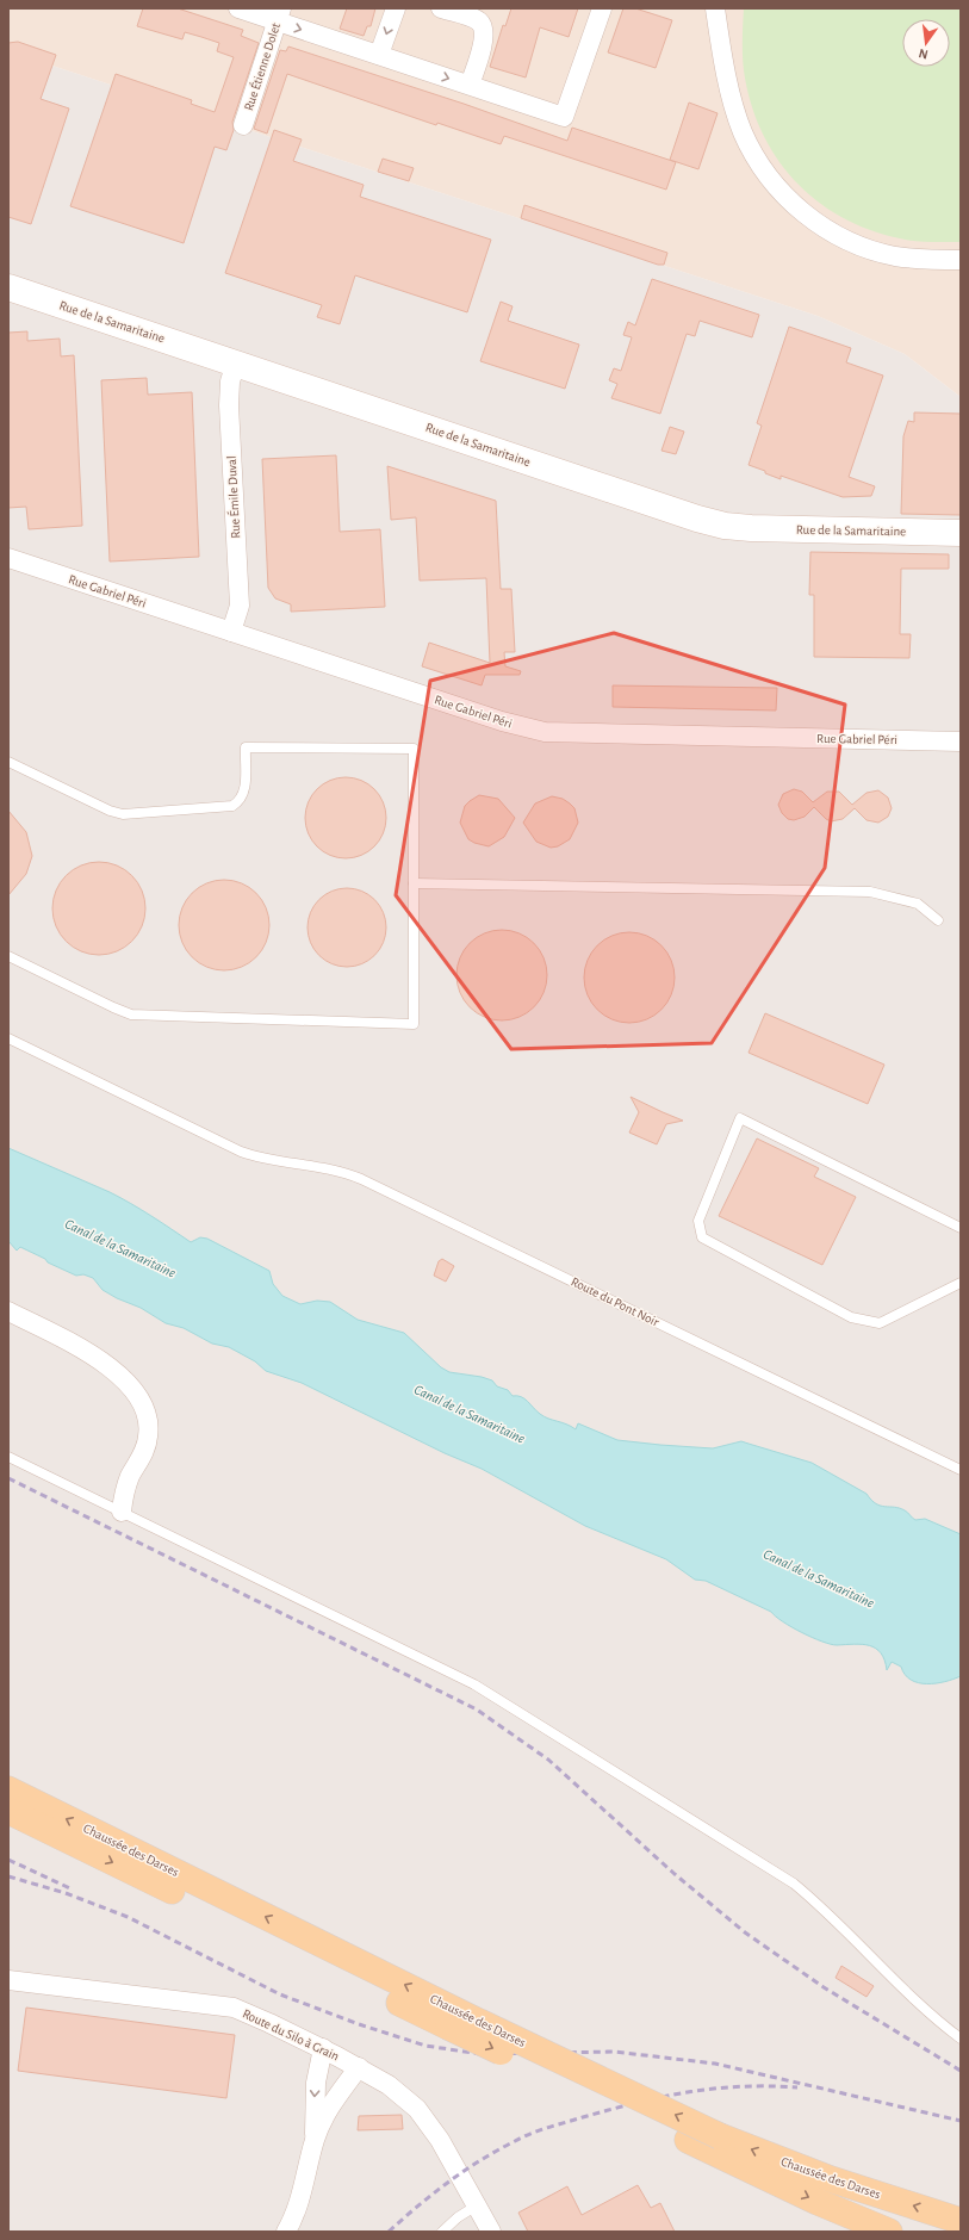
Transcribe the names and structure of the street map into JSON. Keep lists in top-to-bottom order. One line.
{"streets":{"main road":["Chaussée des Darses"],"street":["Rue Étienne Dolet","Rue de la Samaritaine","Rue Émile Duval","Rue Gabriel Péri","Route du Silo à Grain"],"lane":["Route du Pont Noir"]},"crossings":[["Rue de la Samaritaine","Rue Émile Duval"],["Rue Émile Duval","Rue Gabriel Péri"]],"water":["Canal de la Samaritaine"],"north":"bottom"}
